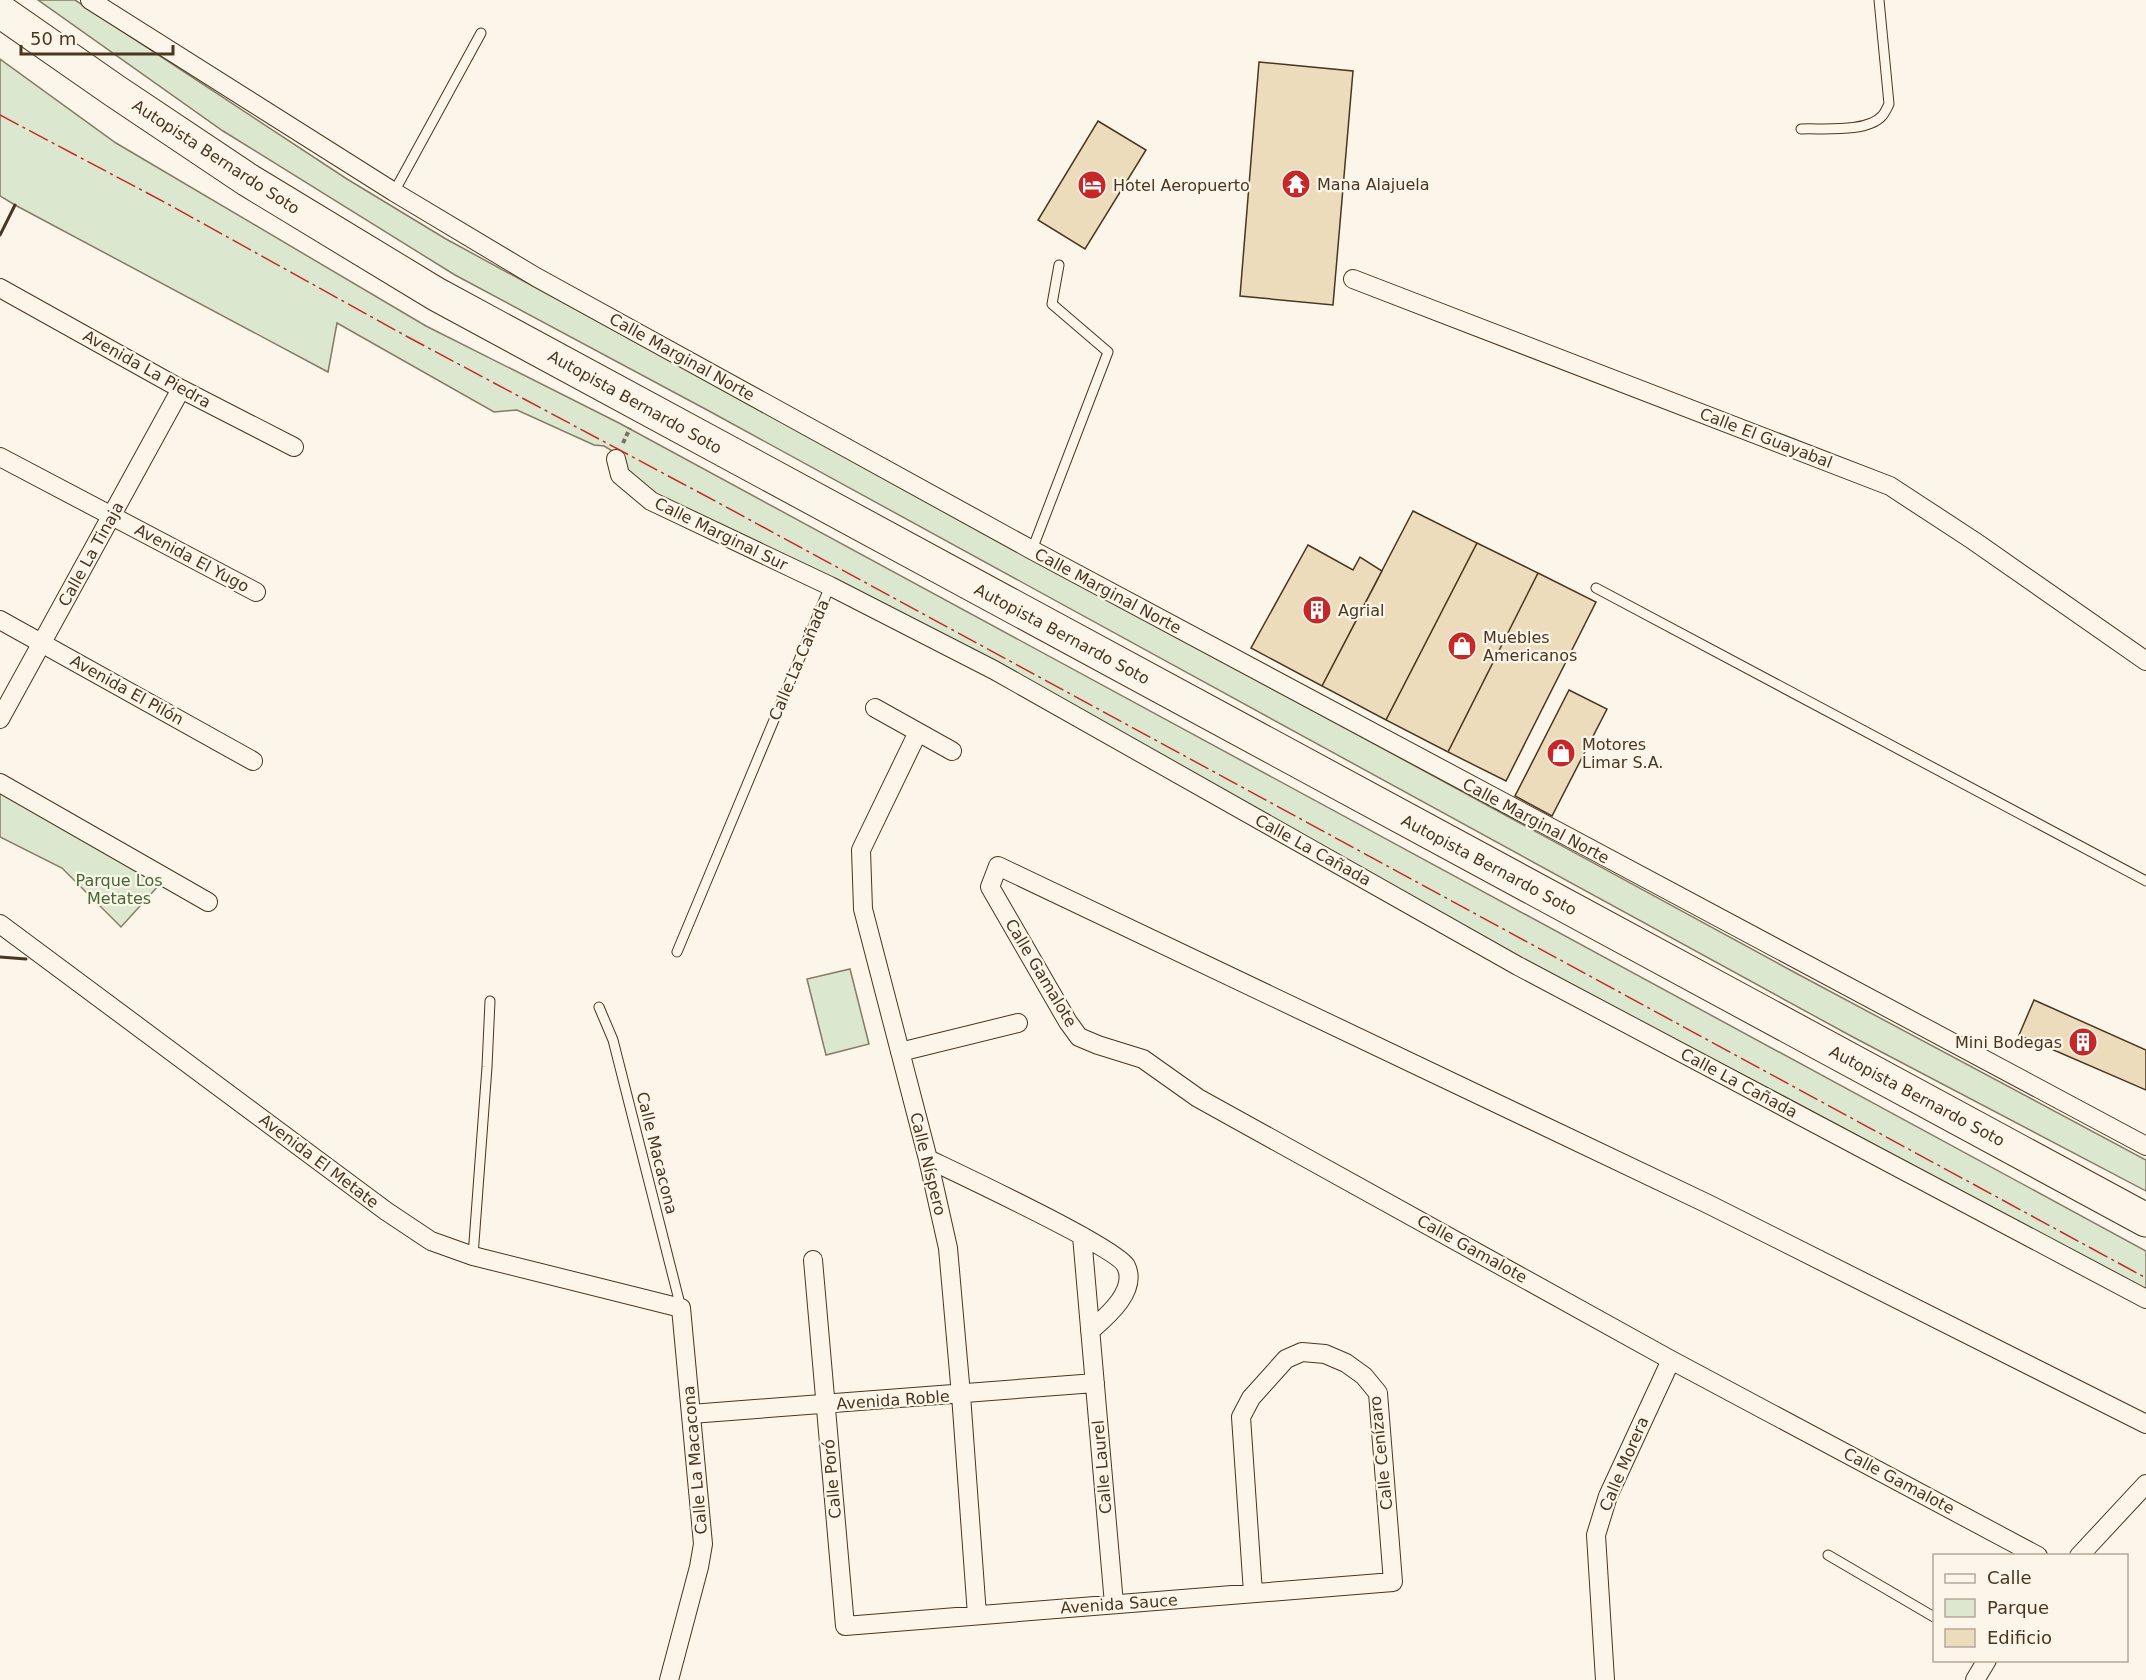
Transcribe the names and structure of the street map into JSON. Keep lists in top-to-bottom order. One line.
{"streets":{"highway":["Autopista Bernardo Soto"],"street":["Calle Marginal Norte","Avenida La Piedra","Calle El Guayabal","Calle Marginal Sur","Calle La Tinaja","Avenida El Yugo","Calle La Cañada","Avenida El Pilón","Calle Gamalote","Avenida El Metate","Calle Níspero","Avenida Roble","Calle Cenízaro","Calle La Macacona","Calle Morera","Calle Laurel","Calle Poró","Avenida Sauce"],"lane":["Calle Macacona"]},"crossings":[["Avenida La Piedra","Calle La Tinaja"],["Calle Marginal Sur","Calle La Cañada"],["Calle La Tinaja","Avenida El Yugo"],["Calle La Tinaja","Avenida El Pilón"],["Calle Gamalote","Calle Morera"],["Calle Macacona","Avenida El Metate"],["Calle Macacona","Calle La Macacona"],["Avenida El Metate","Calle La Macacona"],["Calle Níspero","Avenida Roble"],["Calle Níspero","Avenida Sauce"],["Avenida Roble","Calle La Macacona"],["Avenida Roble","Calle Laurel"],["Avenida Roble","Calle Poró"],["Calle Cenízaro","Avenida Sauce"],["Calle Laurel","Avenida Sauce"],["Calle Poró","Avenida Sauce"]],"parks":["Parque Los Metates"],"places":{"temple":["Mana Alajuela"],"hotel":["Hotel Aeropuerto"],"building":["Agrial","Mini Bodegas"],"shop":["Muebles Americanos","Motores Limar S.A."]},"legend":["Calle","Parque","Edificio"],"scale_bar":"50 m"}
